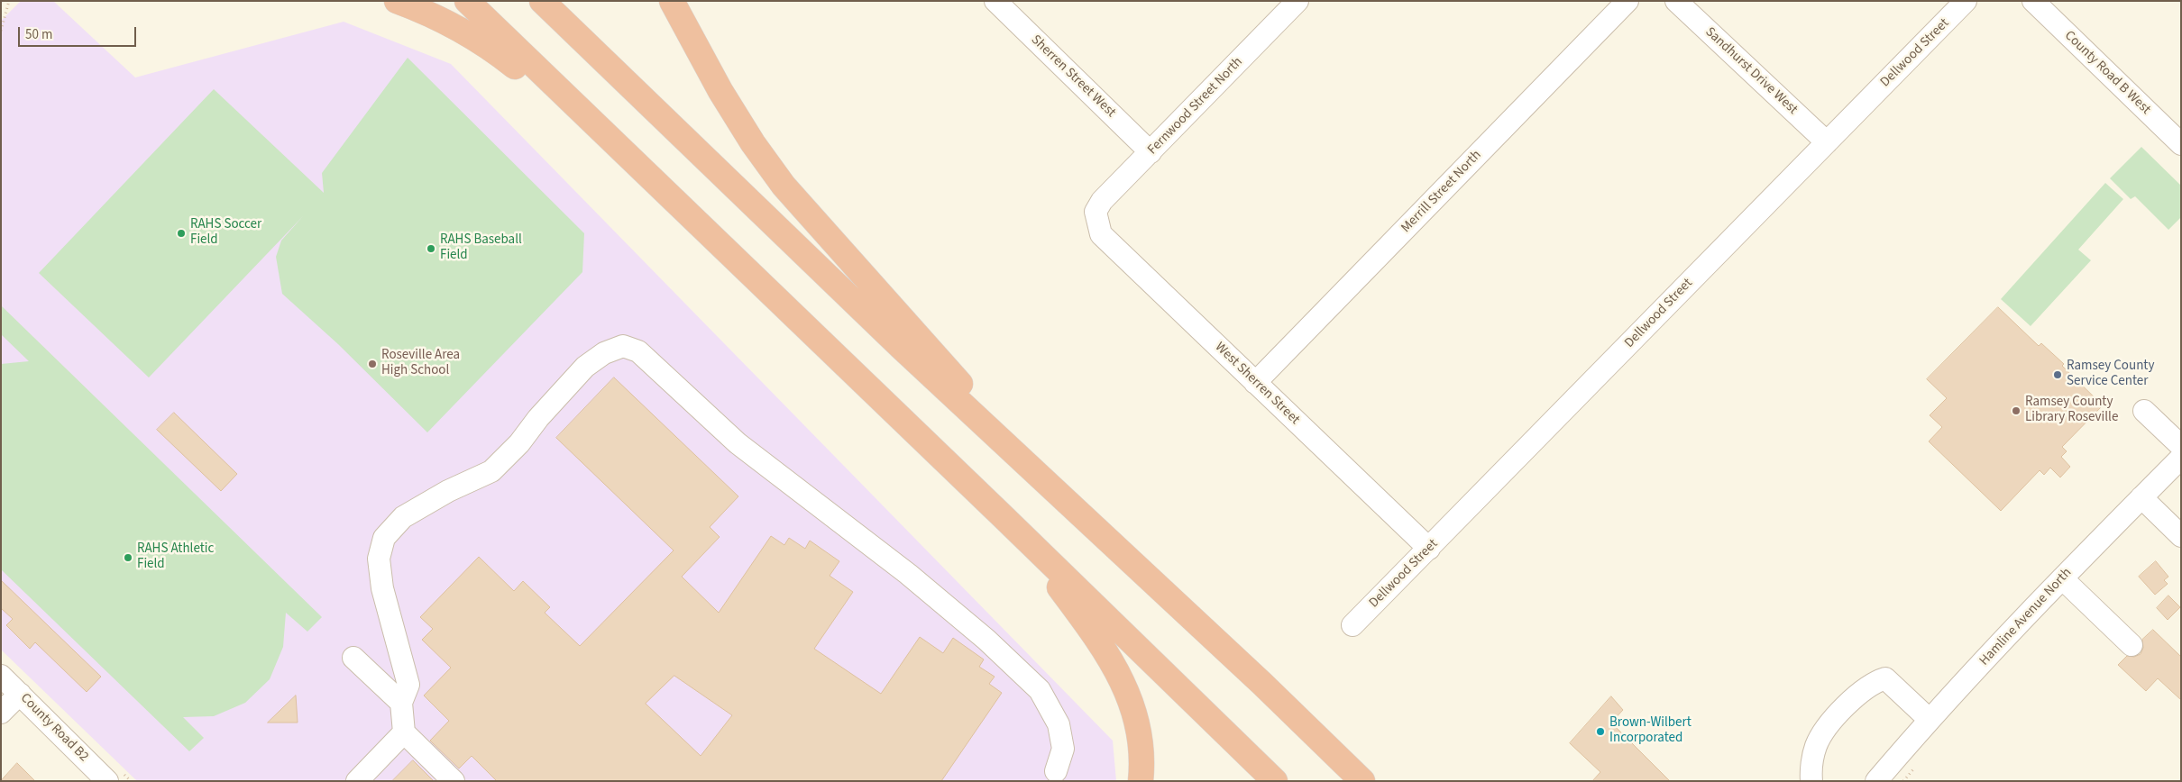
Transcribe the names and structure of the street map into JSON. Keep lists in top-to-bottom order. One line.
{"streets":{"street":["Dellwood Street","Sandhurst Drive West","County Road B West","Sherren Street West","Fernwood Street North","Merrill Street North","West Sherren Street","Hamline Avenue North","County Road B2"]},"crossings":[["Dellwood Street","Sandhurst Drive West"],["Dellwood Street","West Sherren Street"],["Sherren Street West","Fernwood Street North"],["Fernwood Street North","West Sherren Street"],["Merrill Street North","West Sherren Street"]],"places":["RAHS Soccer Field","RAHS Baseball Field","Roseville Area High School","Ramsey County Service Center","Ramsey County Library Roseville","RAHS Athletic Field","Brown-Wilbert Incorporated"],"scale_bar":"50 m"}
